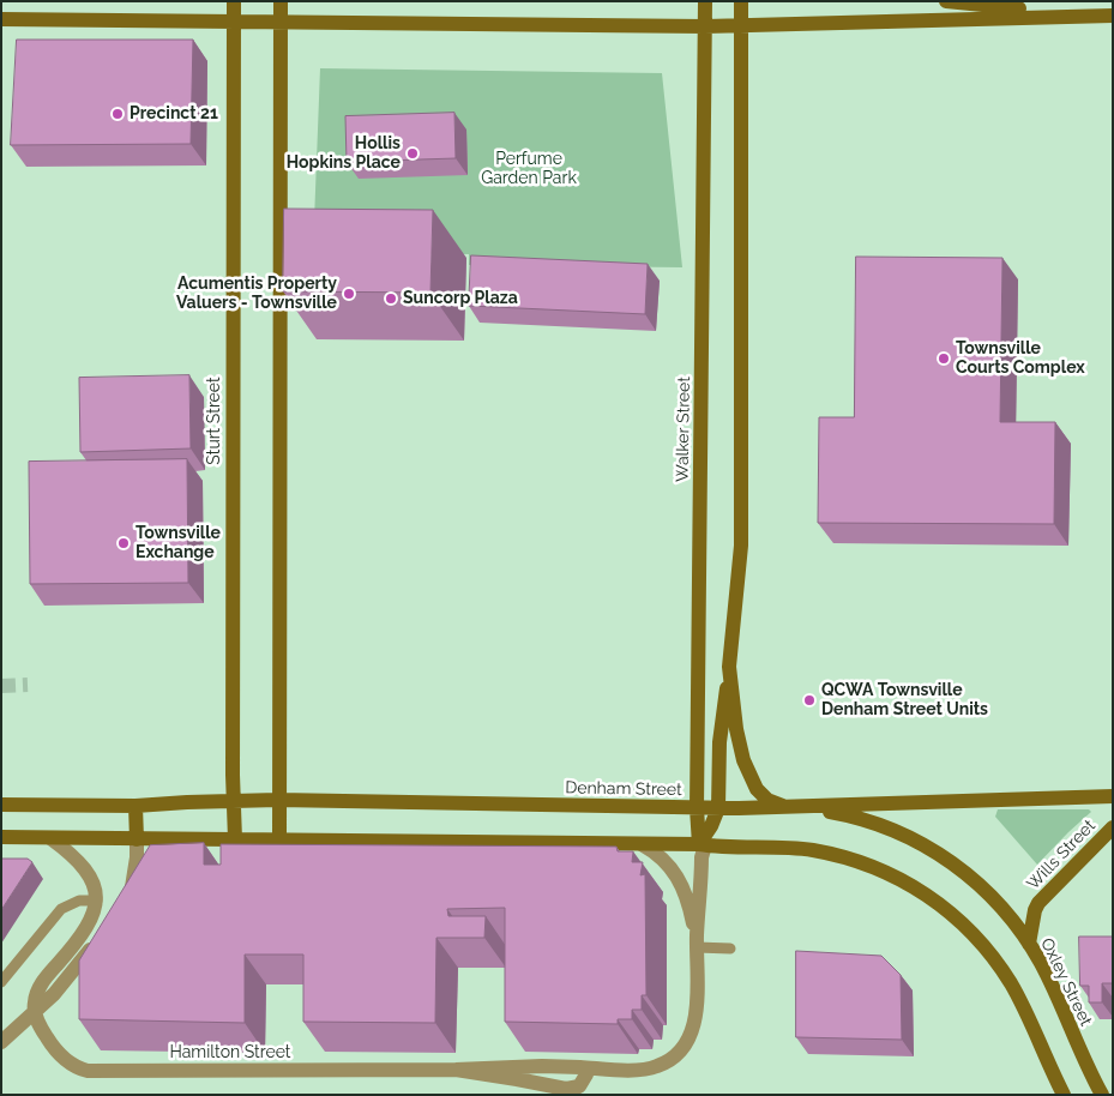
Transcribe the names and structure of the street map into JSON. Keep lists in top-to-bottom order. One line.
{"streets":{"main road":["Sturt Street","Walker Street","Denham Street","Wills Street","Oxley Street"],"street":["Hamilton Street"]},"crossings":[["Sturt Street","Denham Street"],["Walker Street","Denham Street"],["Walker Street","Hamilton Street"],["Denham Street","Oxley Street"],["Wills Street","Oxley Street"]],"parks":["Perfume Garden Park"],"places":["Precinct 21","Hollis Hopkins Place","Acumentis Property Valuers - Townsville","Suncorp Plaza","Townsville Courts Complex","Townsville Exchange","QCWA Townsville Denham Street Units"]}
